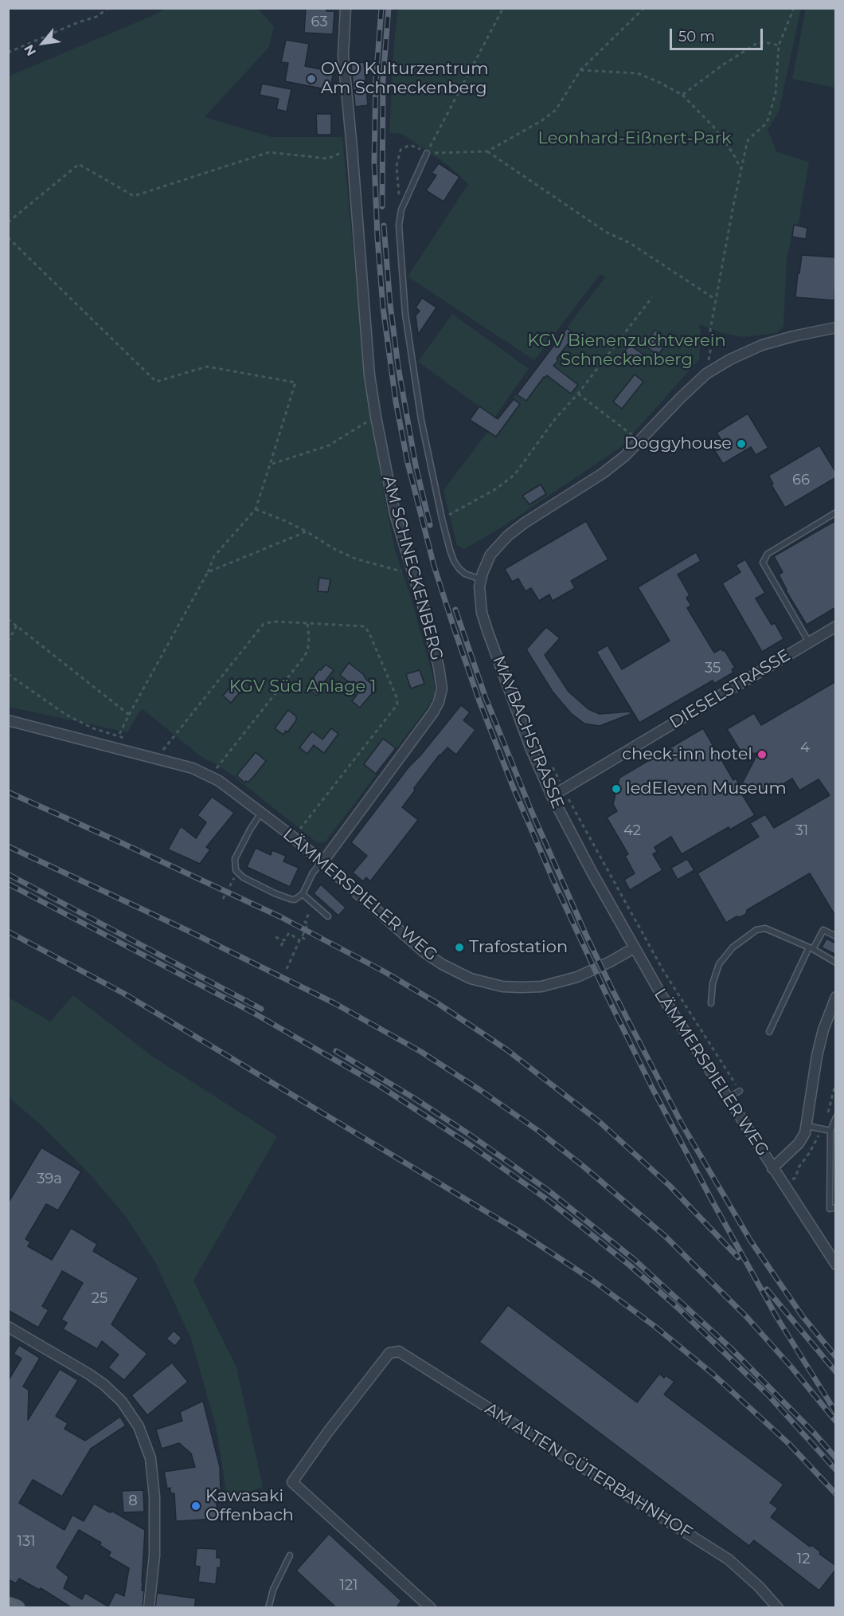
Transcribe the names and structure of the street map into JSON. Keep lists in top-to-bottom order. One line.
{"streets":{"street":["AM SCHNECKENBERG","DIESELSTRASSE","MAYBACHSTRASSE","LÄMMERSPIELER WEG","AM ALTEN GÜTERBAHNHOF"]},"crossings":[["AM SCHNECKENBERG","LÄMMERSPIELER WEG"],["DIESELSTRASSE","MAYBACHSTRASSE"],["MAYBACHSTRASSE","LÄMMERSPIELER WEG"]],"parks":["Leonhard-Eißnert-Park","KGV Bienenzuchtverein Schneckenberg","KGV Süd Anlage 1"],"places":["OVO Kulturzentrum Am Schneckenberg","Doggyhouse","check-inn hotel","ledEleven Museum","Trafostation","Kawasaki Offenbach"],"house_numbers":["63","66","35","4","42","31","39a","25","8","131","12","121"],"scale_bar":"50 m","north":"bottom left"}
